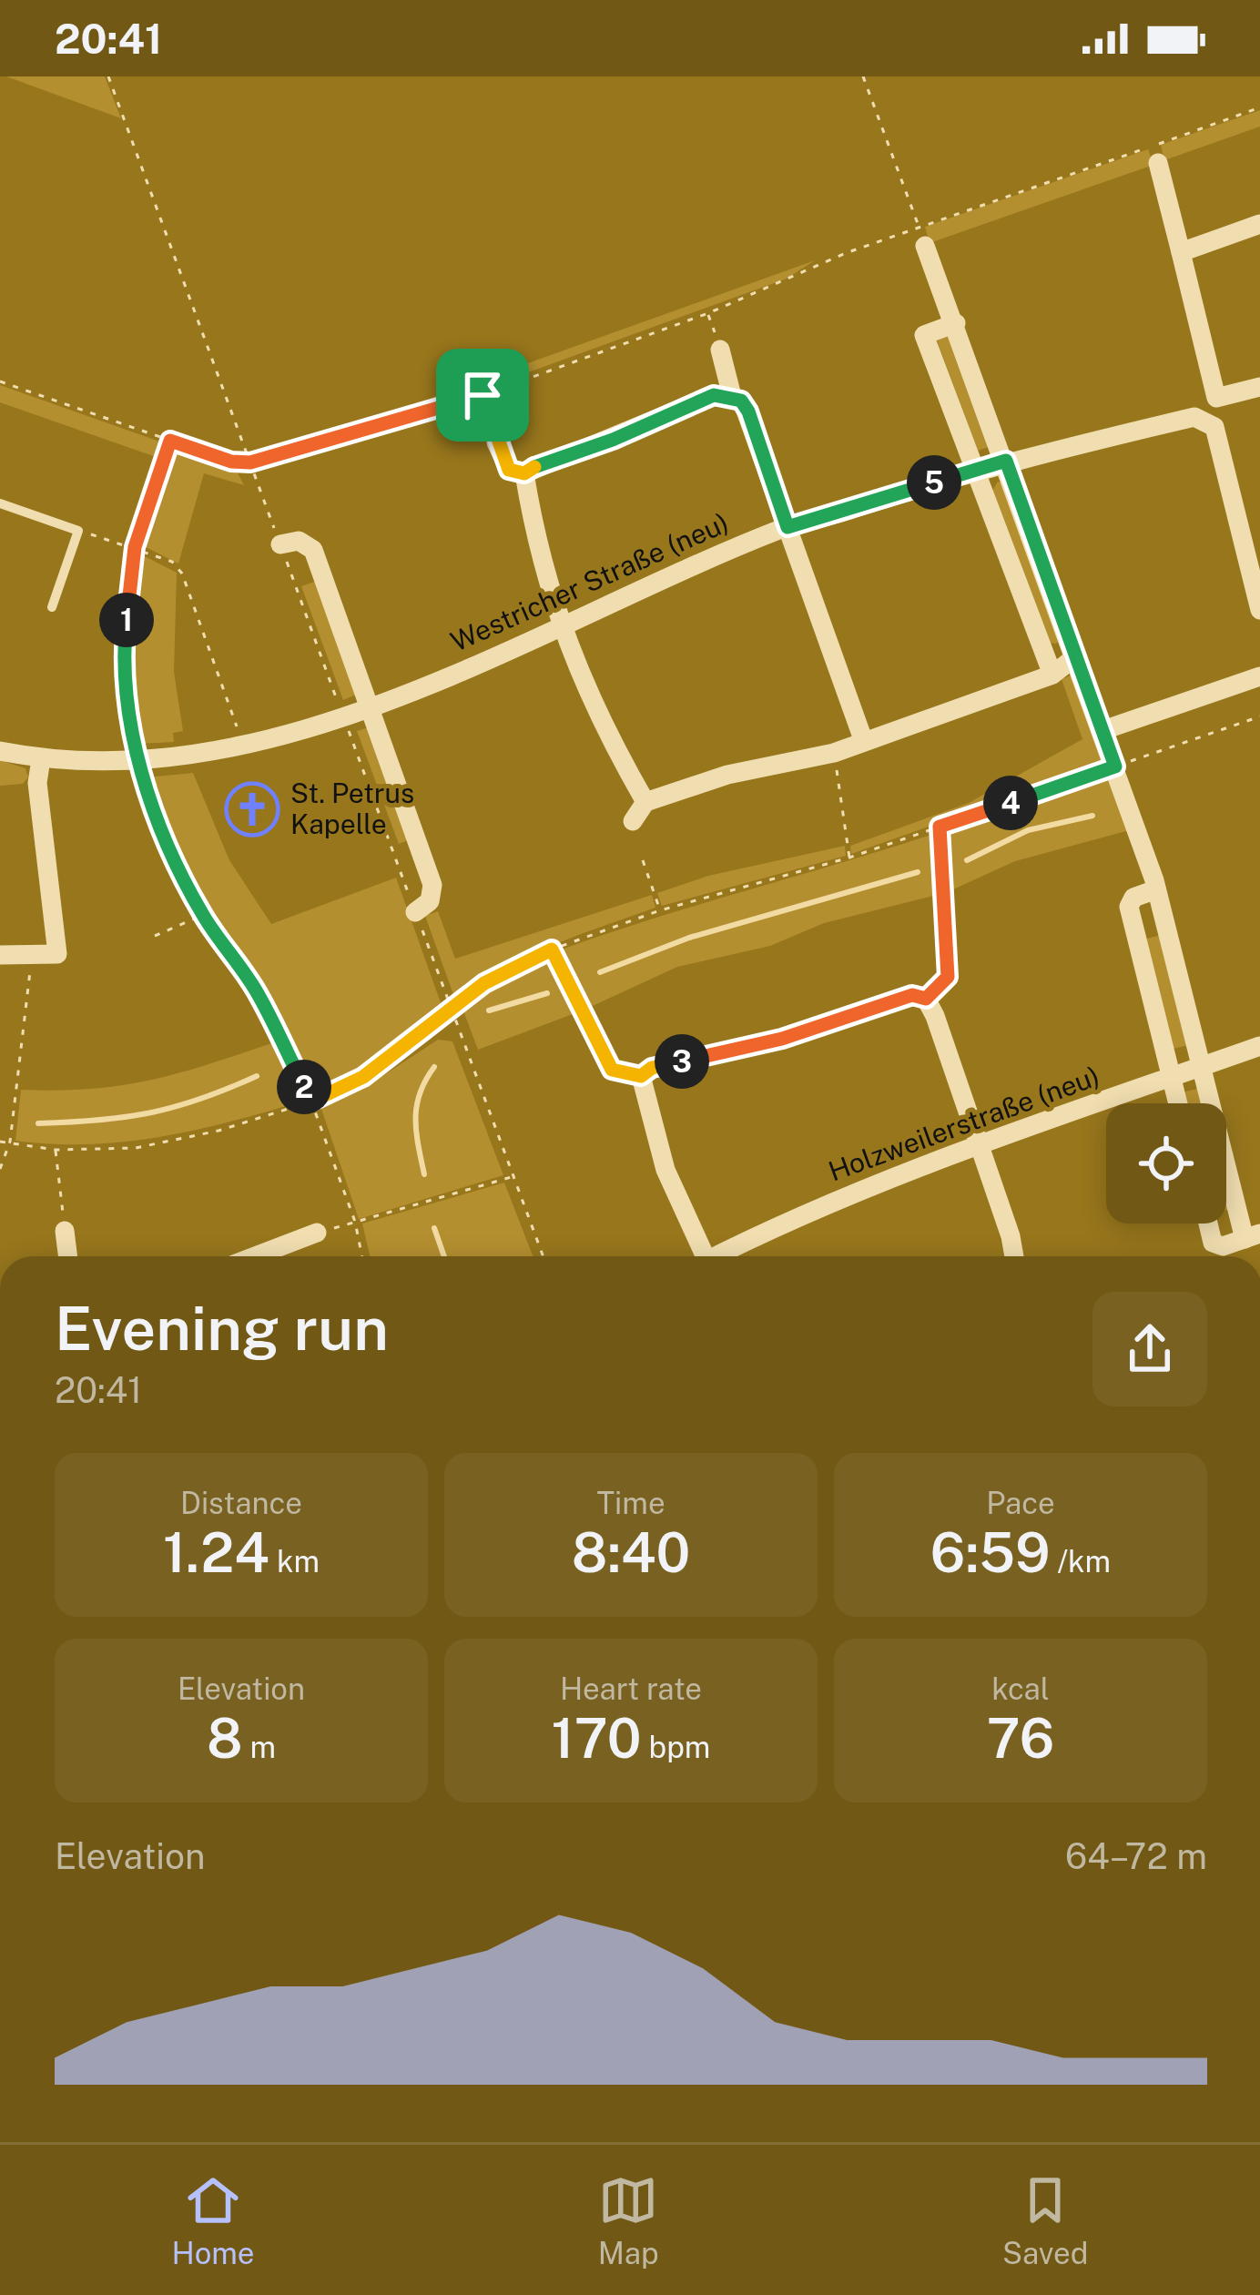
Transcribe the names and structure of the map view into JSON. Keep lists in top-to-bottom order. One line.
{"streets":{"street":["Westricher Straße (neu)","Holzweilerstraße (neu)"]},"places":{"church":["St. Petrus Kapelle"]},"page":{"status":"20:41","pins":["5","1","4","3","2"],"heading":["Evening run","20:41"],"stats":[["Distance","1.24 km"],["Time","8:40"],["Pace","6:59 /km"],["Elevation","8 m"],["Heart rate","170 bpm"],["kcal","76"]],"chart":["Elevation","64–72 m"],"tabs":["Home","Map","Saved"]}}
